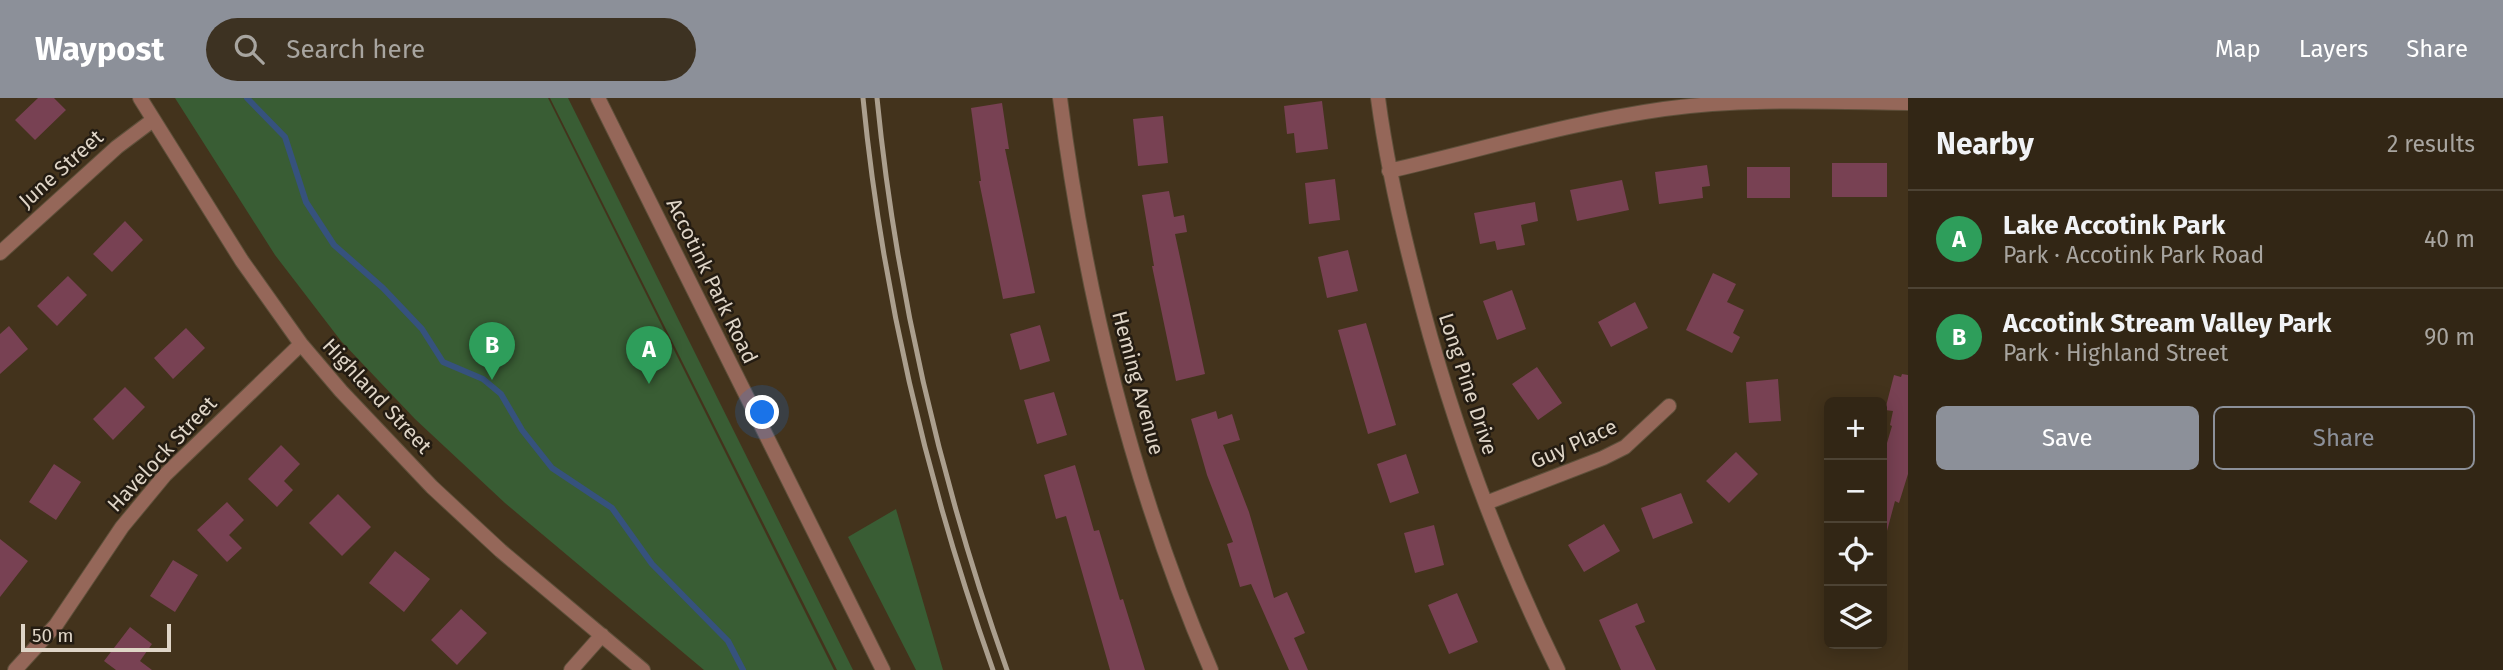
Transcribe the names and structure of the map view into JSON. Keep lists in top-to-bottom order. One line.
{"streets":{"street":["June Street","Accotink Park Road","Heming Avenue","Long Pine Drive","Highland Street","Guy Place","Havelock Street"]},"crossings":[["June Street","Highland Street"],["Long Pine Drive","Guy Place"],["Highland Street","Havelock Street"]],"scale_bar":"50 m","page":{"header":"Waypost","search":"Search here","nav":["Map","Layers","Share"],"heading":["Nearby","2 results"],"list":[{"mark":"A","name":"Lake Accotink Park","note":"Park · Accotink Park Road","value":"40 m"},{"mark":"B","name":"Accotink Stream Valley Park","note":"Park · Highland Street","value":"90 m"}],"pins":["B","A"],"buttons":["Save","Share"],"map_buttons":["+","−"],"scale":"50 m"}}
